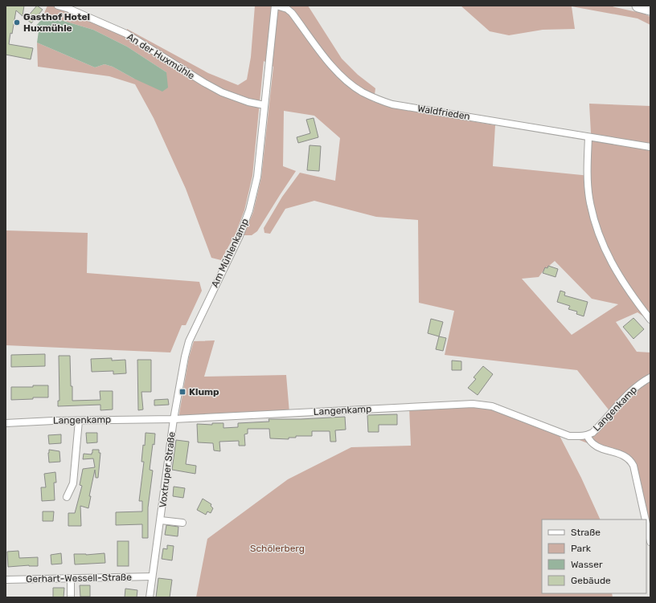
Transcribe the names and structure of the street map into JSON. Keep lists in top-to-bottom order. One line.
{"streets":{"street":["An der Huxmühle","Waldfrieden","Am Mühlenkamp","Langenkamp","Voxtruper Straße","Gerhart-Wessell-Straße"]},"crossings":[["An der Huxmühle","Am Mühlenkamp"],["Waldfrieden","Am Mühlenkamp"],["Am Mühlenkamp","Langenkamp"],["Am Mühlenkamp","Voxtruper Straße"],["Langenkamp","Voxtruper Straße"],["Voxtruper Straße","Gerhart-Wessell-Straße"]],"parks":["Schölerberg"],"places":{"other":["Gasthof Hotel Huxmühle"],"transit":["Klump"]},"legend":["Straße","Park","Wasser","Gebäude"]}
